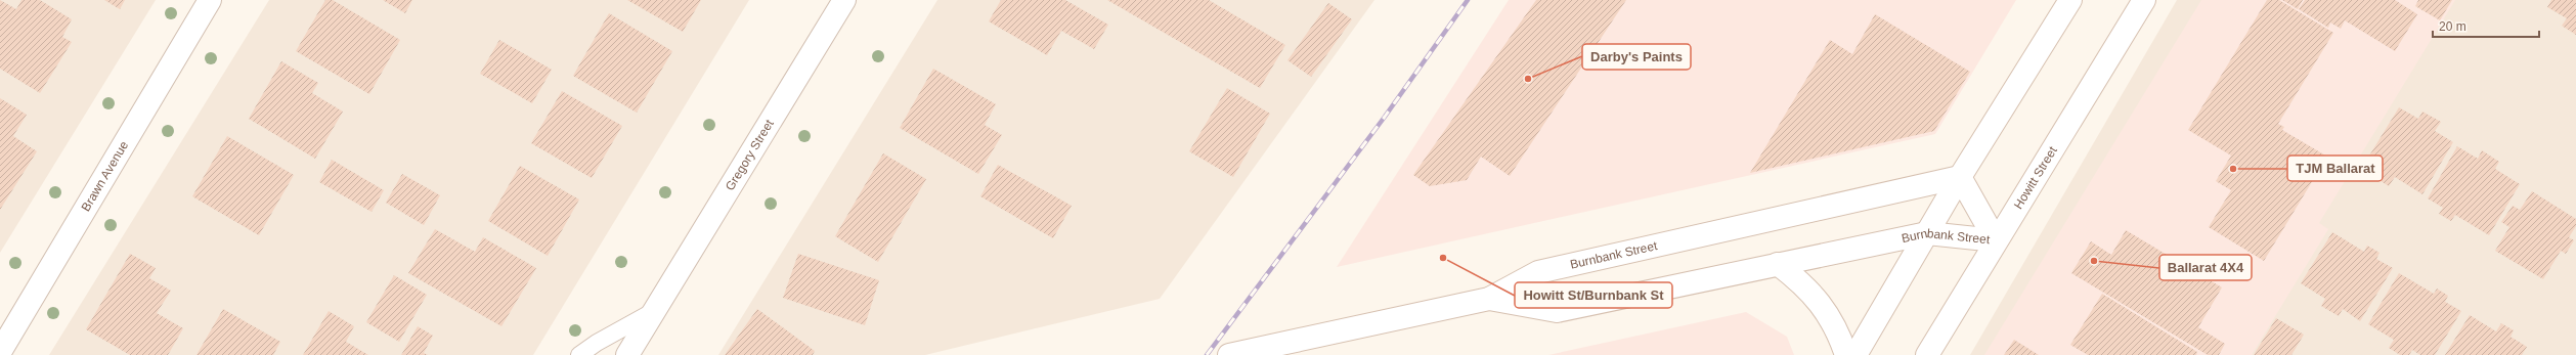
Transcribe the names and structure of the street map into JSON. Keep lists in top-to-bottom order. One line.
{"streets":{"main road":["Gregory Street","Brawn Avenue","Howitt Street","Burnbank Street"]},"crossings":[["Howitt Street","Burnbank Street"]],"places":["Darby's Paints","TJM Ballarat","Howitt St/Burnbank St","Ballarat 4X4"],"scale_bar":"20 m"}
